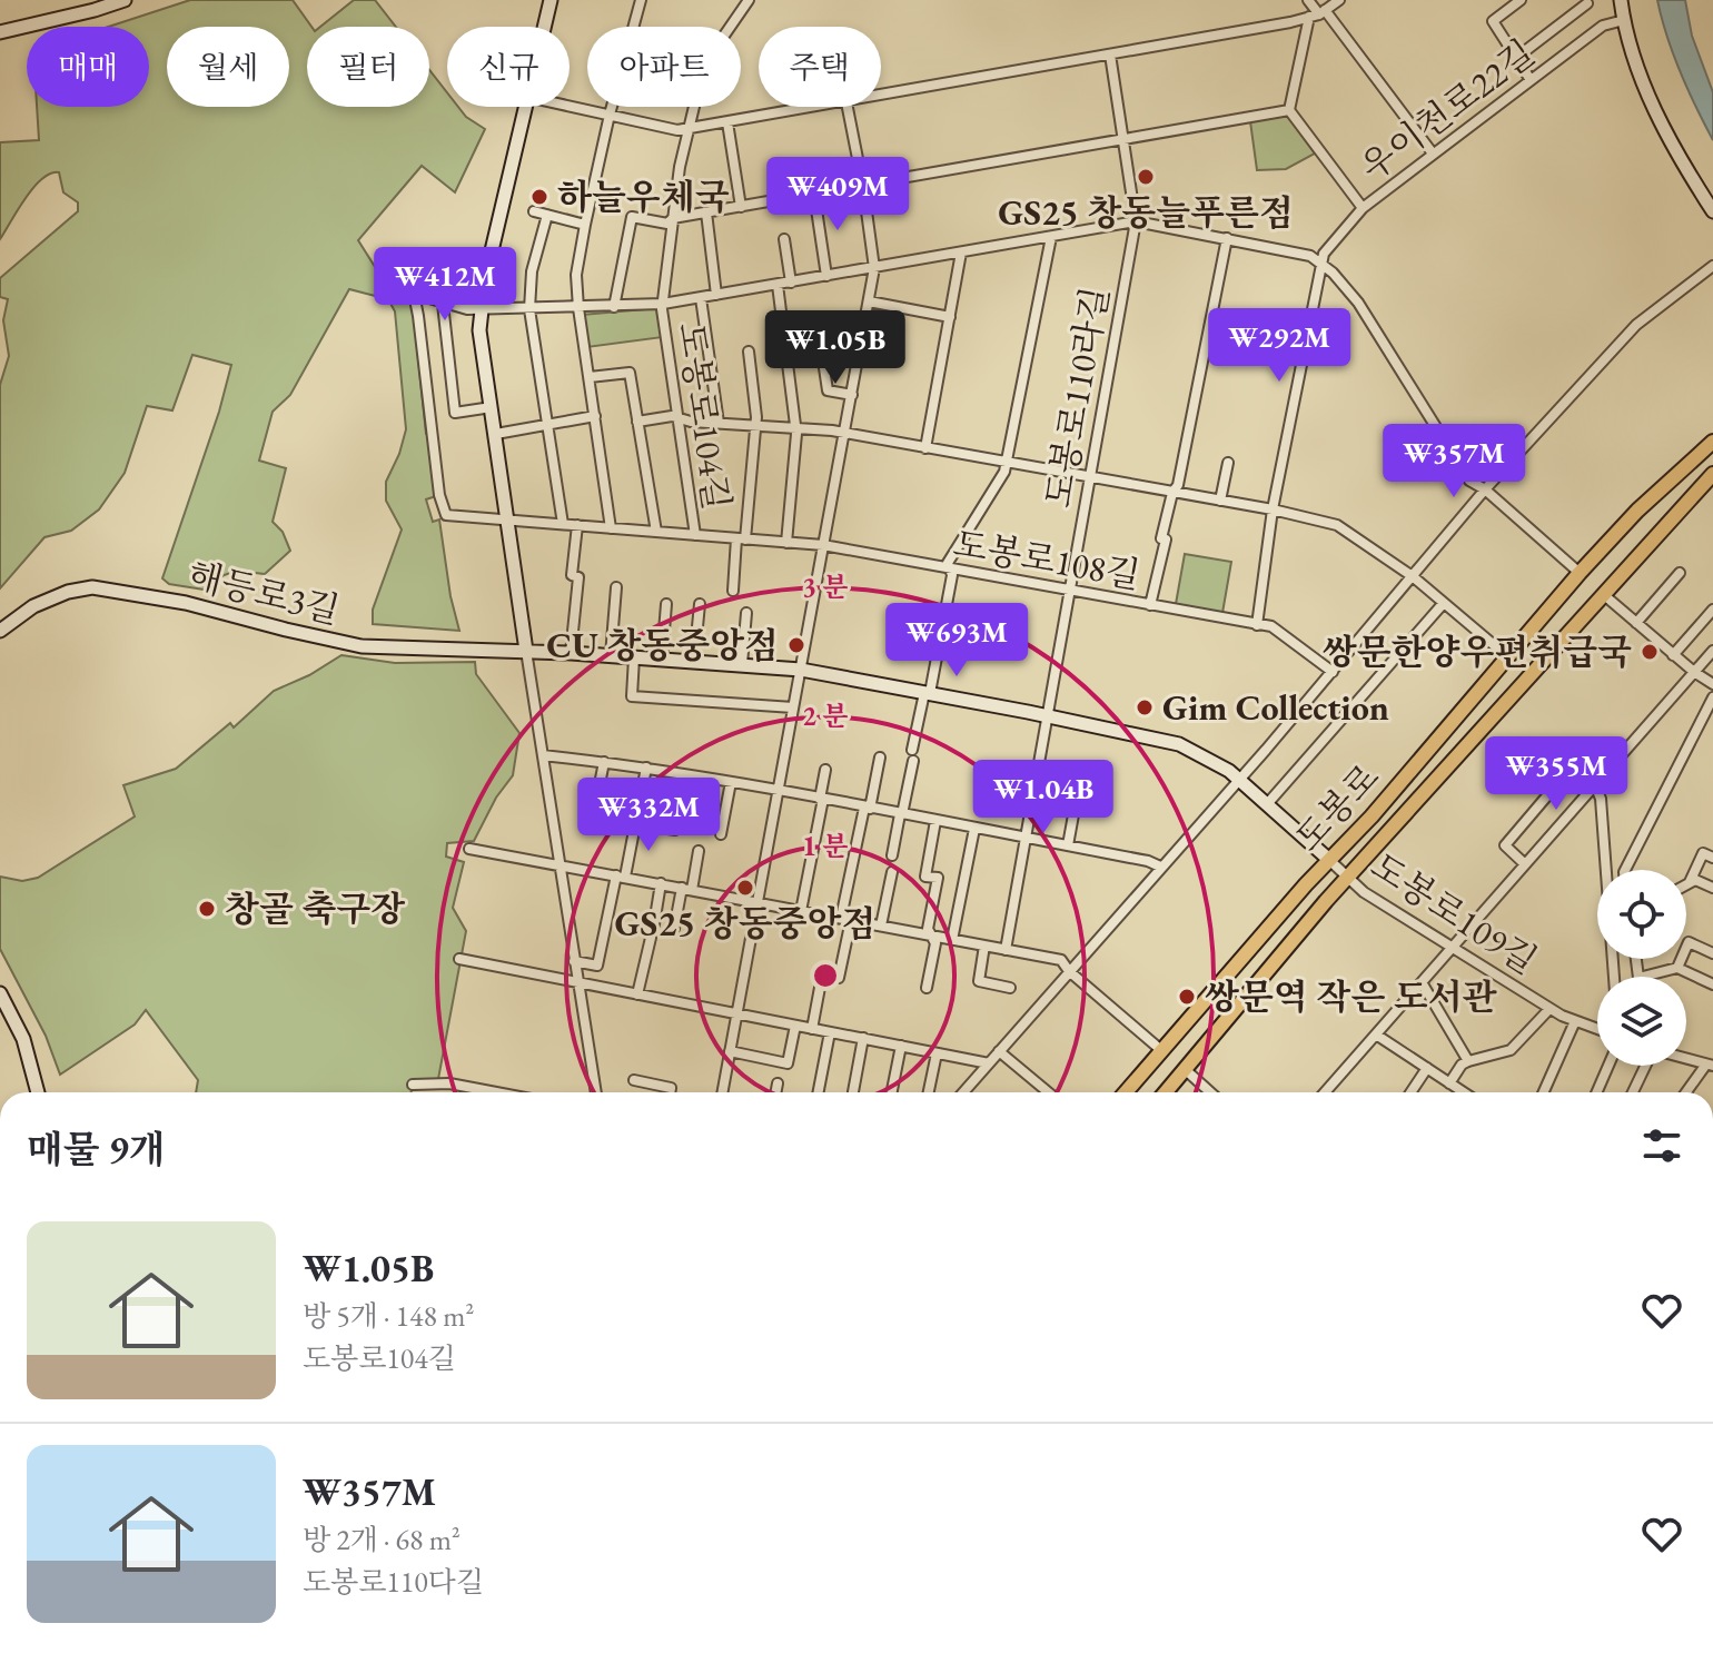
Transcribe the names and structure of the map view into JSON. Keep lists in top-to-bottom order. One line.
{"streets":{"main road":["도봉로"],"street":["우이천로22길","도봉로110라길","도봉로104길","도봉로108길","해등로3길","도봉로109길"]},"crossings":[["우이천로22길","도봉로104길"],["도봉로110라길","도봉로104길"],["도봉로110라길","도봉로108길"],["도봉로110라길","해등로3길"],["도봉로104길","도봉로108길"],["도봉로104길","도봉로"],["해등로3길","도봉로"],["해등로3길","도봉로109길"],["도봉로","도봉로109길"]],"places":["GS25 창동늘푸른점","하늘우체국","CU 창동중앙점","쌍문한양우편취급국","Gim Collection","GS25 창동중앙점","창골 축구장","쌍문역 작은 도서관"],"page":{"chip":["매매","월세","필터","신규","아파트","주택"],"price":["₩409M","₩412M","₩292M","₩1.05B","₩357M","₩693M","₩355M","₩1.04B","₩332M"],"heading":"매물 9개","list":[{"name":"₩1.05B","note":"방 5개 · 148 m² · 도봉로104길"},{"name":"₩357M","note":"방 2개 · 68 m² · 도봉로110다길"}]},"rings":["3 분","2 분","1 분"]}
